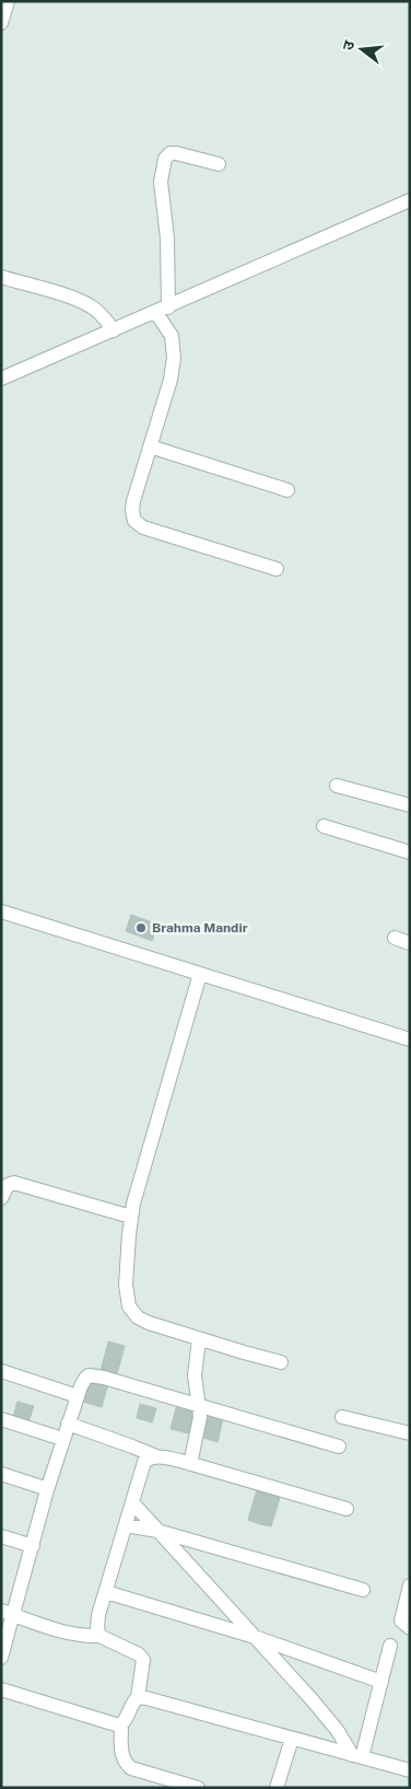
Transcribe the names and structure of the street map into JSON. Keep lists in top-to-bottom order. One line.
{"places":["Brahma Mandir"],"north":"left"}
